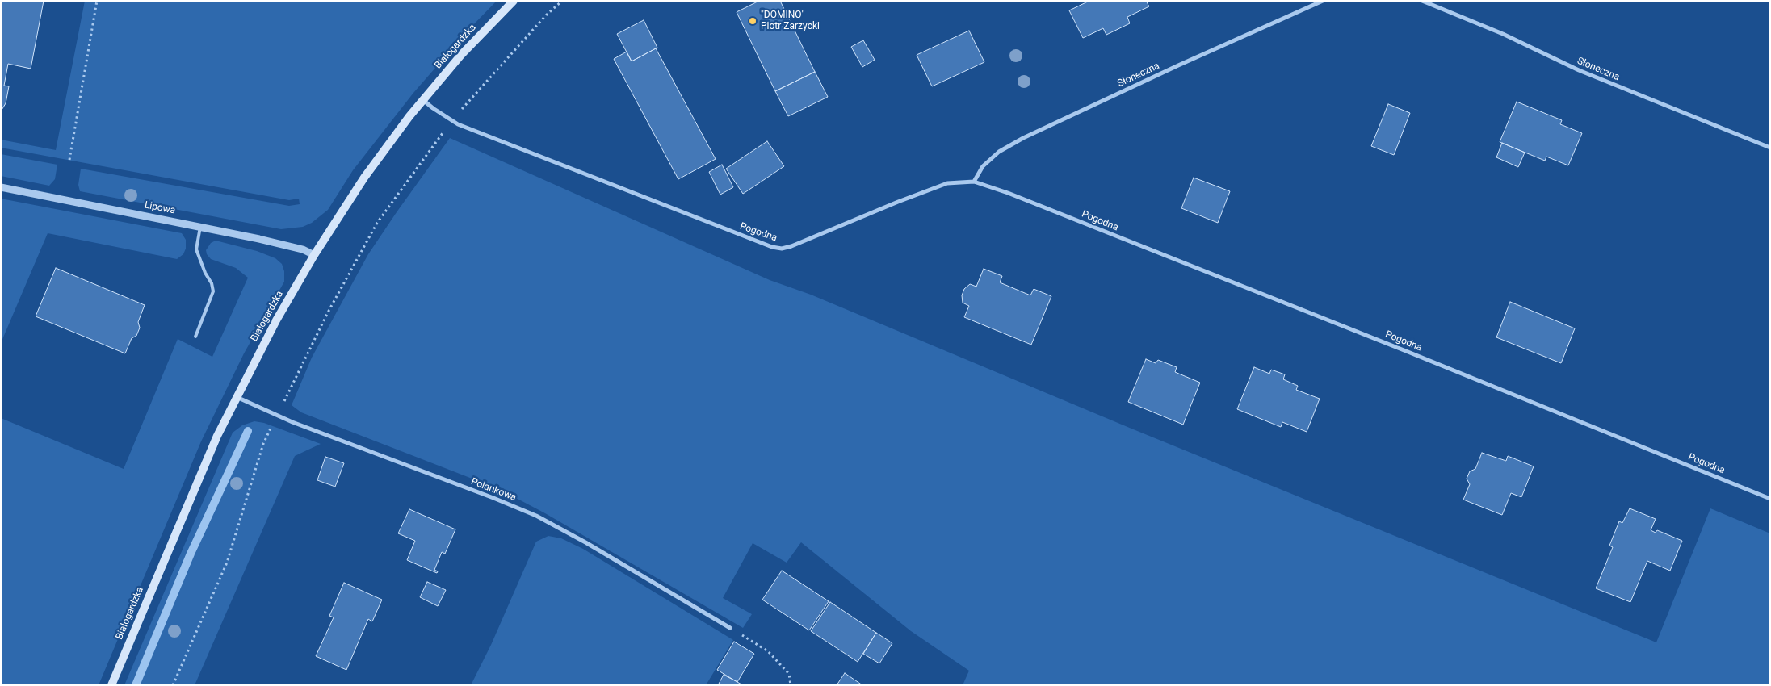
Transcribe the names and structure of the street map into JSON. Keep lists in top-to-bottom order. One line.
{"streets":{"main road":["Białogardzka"],"street":["Słoneczna","Lipowa","Pogodna","Polankowa"]},"crossings":[["Białogardzka","Lipowa"],["Białogardzka","Pogodna"],["Białogardzka","Polankowa"],["Słoneczna","Pogodna"]],"places":["\"DOMINO\" Piotr Zarzycki"]}
